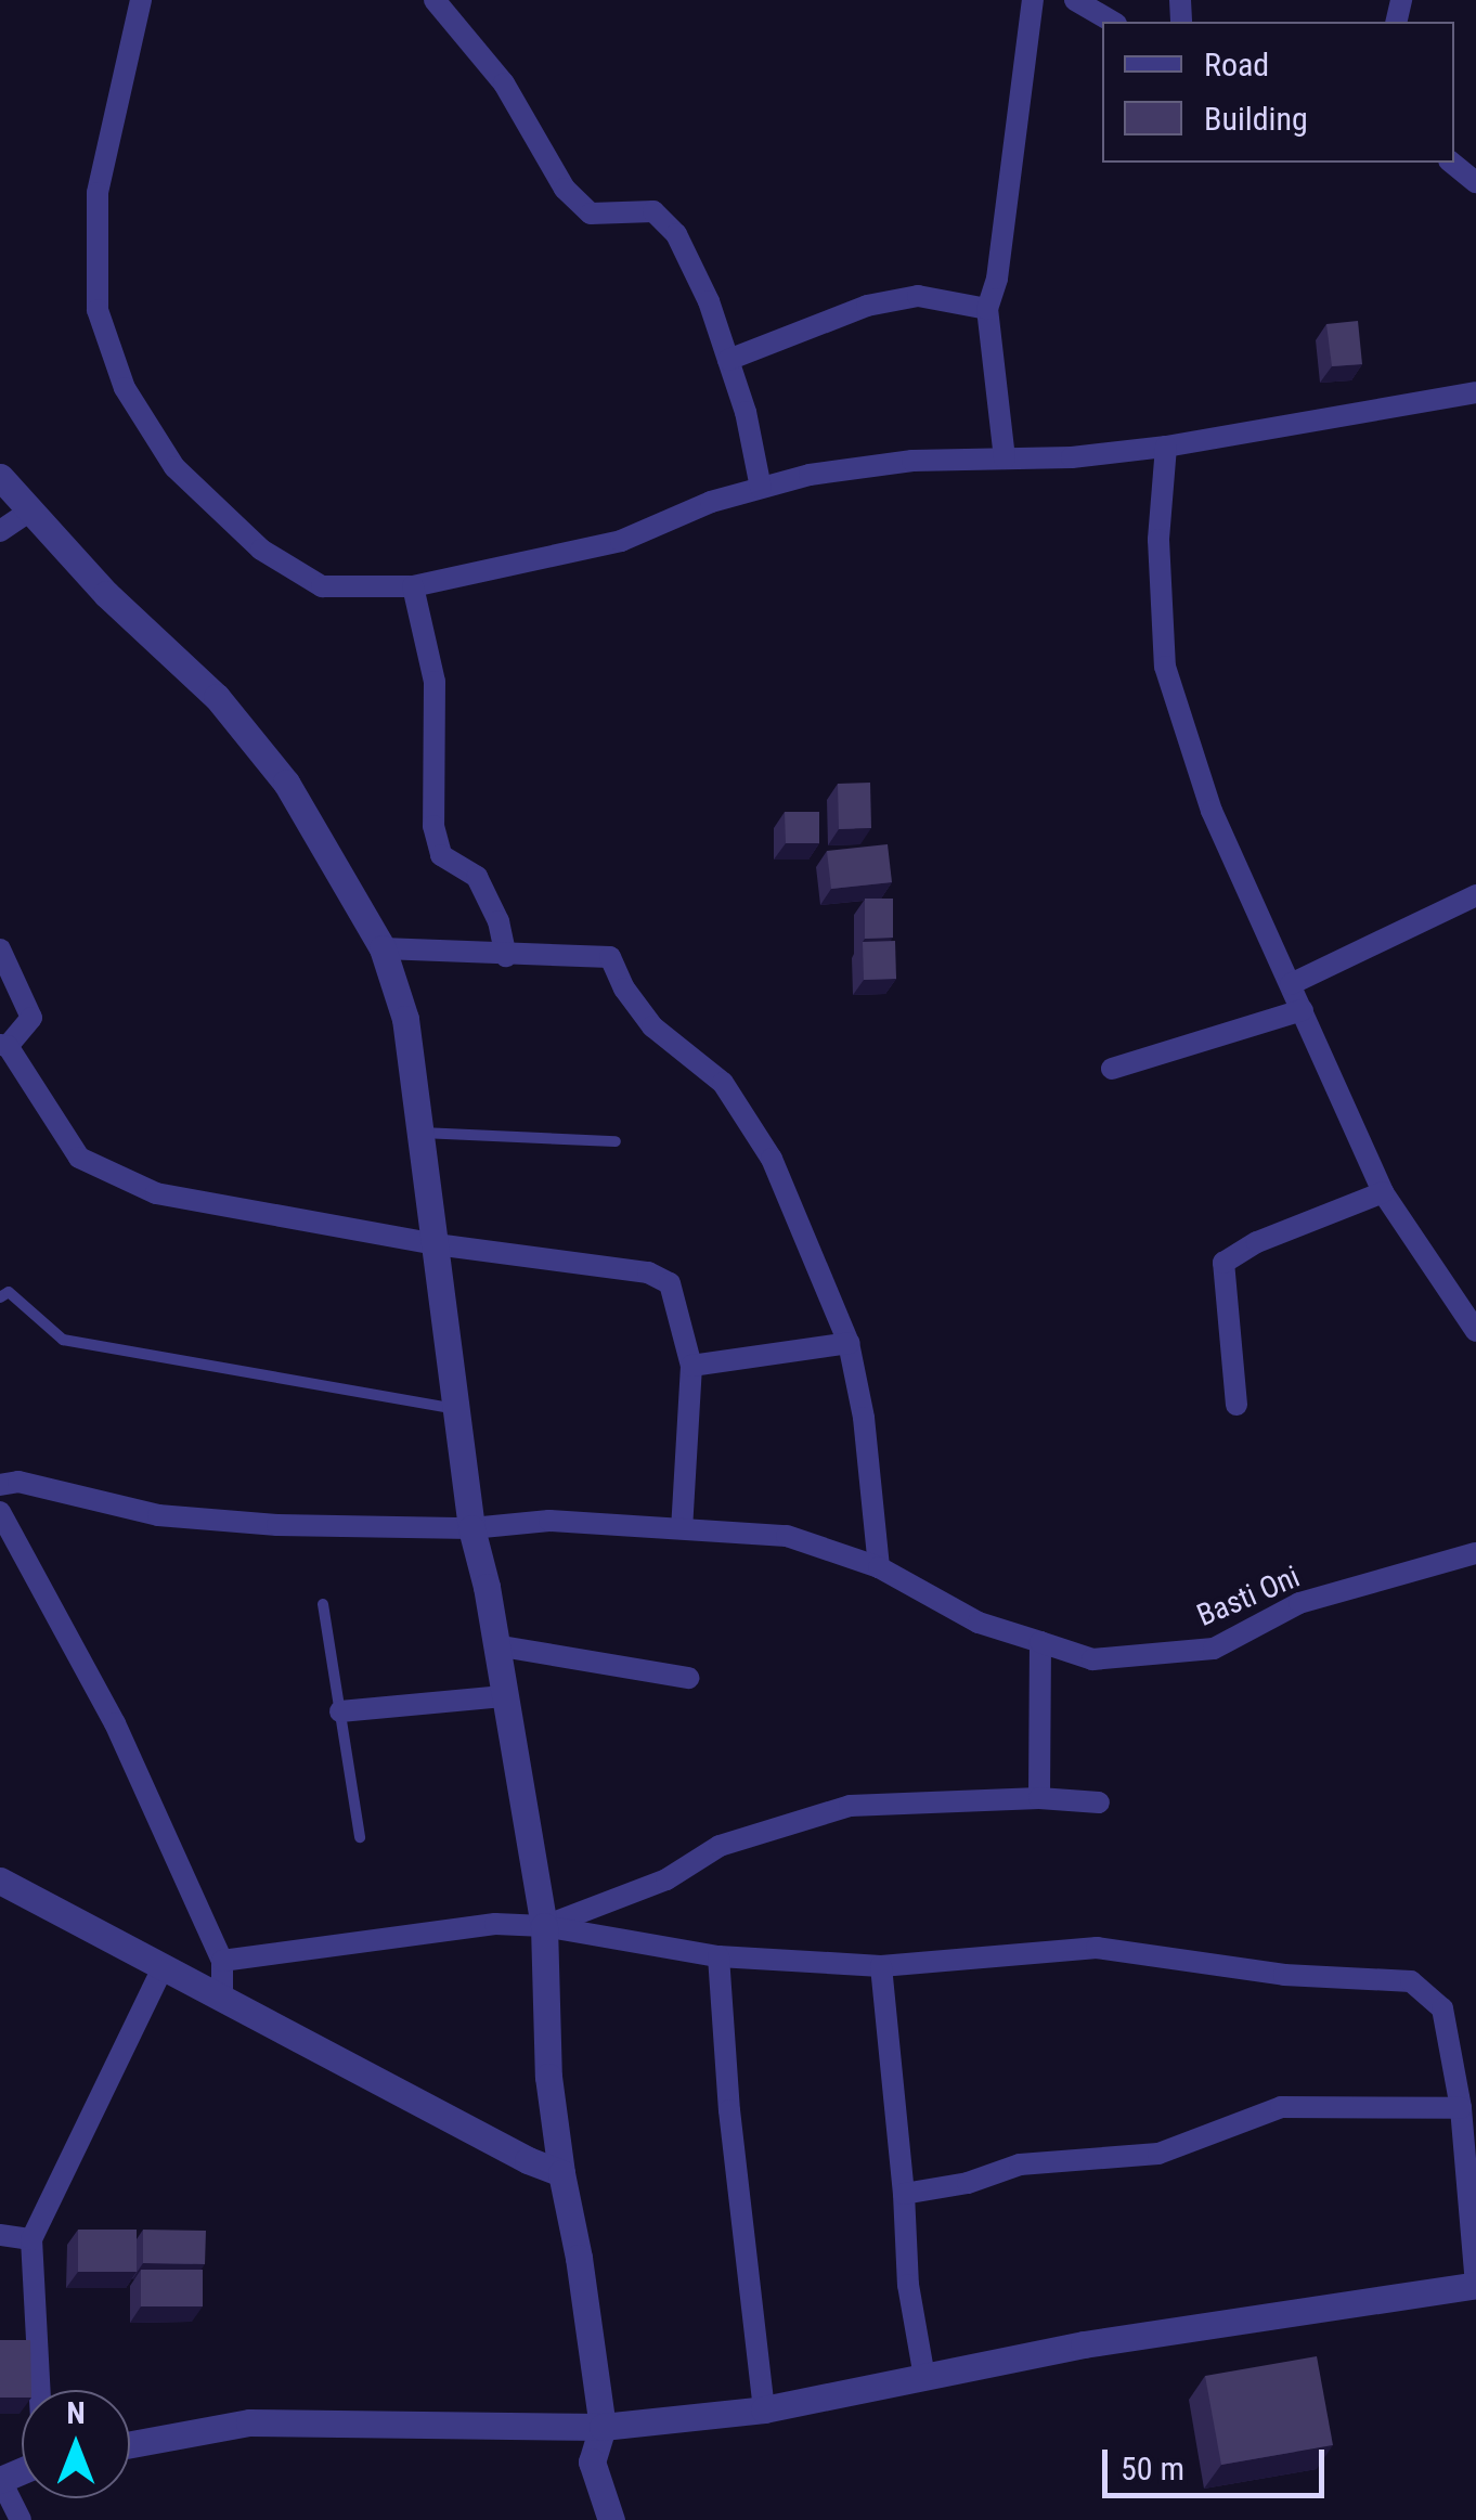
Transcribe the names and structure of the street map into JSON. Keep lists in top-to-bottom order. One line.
{"streets":{"street":["Basti Oni"]},"legend":["Road","Building"],"scale_bar":"50 m","north":"top"}
